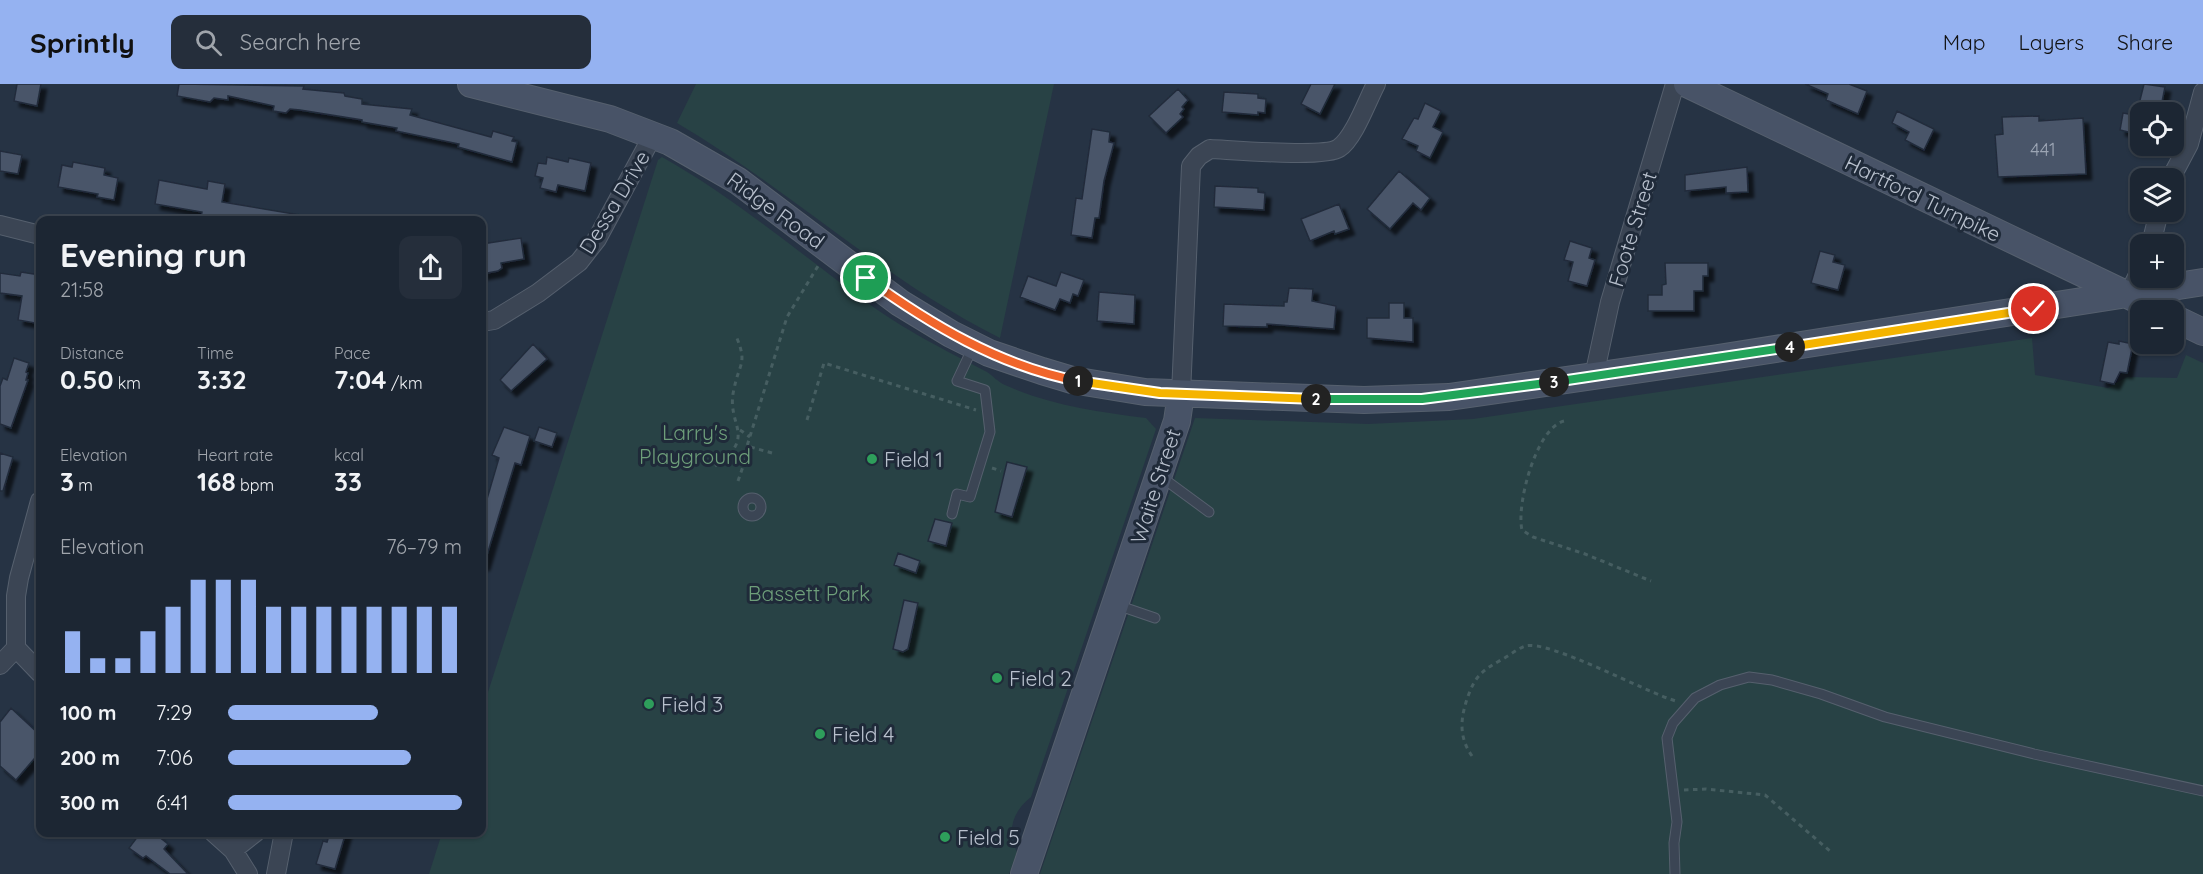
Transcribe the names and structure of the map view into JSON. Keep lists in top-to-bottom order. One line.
{"streets":{"main road":["Hartford Turnpike","Ridge Road","Waite Street"],"street":["Dessa Drive","Foote Street"]},"crossings":[["Hartford Turnpike","Ridge Road"],["Dessa Drive","Ridge Road"],["Ridge Road","Foote Street"],["Ridge Road","Waite Street"]],"parks":["Larry's Playground","Bassett Park"],"places":["Field 1","Field 2","Field 3","Field 4","Field 5"],"house_numbers":["441"],"page":{"header":"Sprintly","search":"Search here","nav":["Map","Layers","Share"],"map_buttons":["+","−"],"heading":["Evening run","21:58"],"stats":[["Distance","0.50 km"],["Time","3:32"],["Pace","7:04 /km"],["Elevation","3 m"],["Heart rate","168 bpm"],["kcal","33"]],"pins":["4","1","3","2"],"chart":["Elevation","76–79 m"],"list":[{"name":"100 m","note":"7:29"},{"name":"200 m","note":"7:06"},{"name":"300 m","note":"6:41"}]}}
